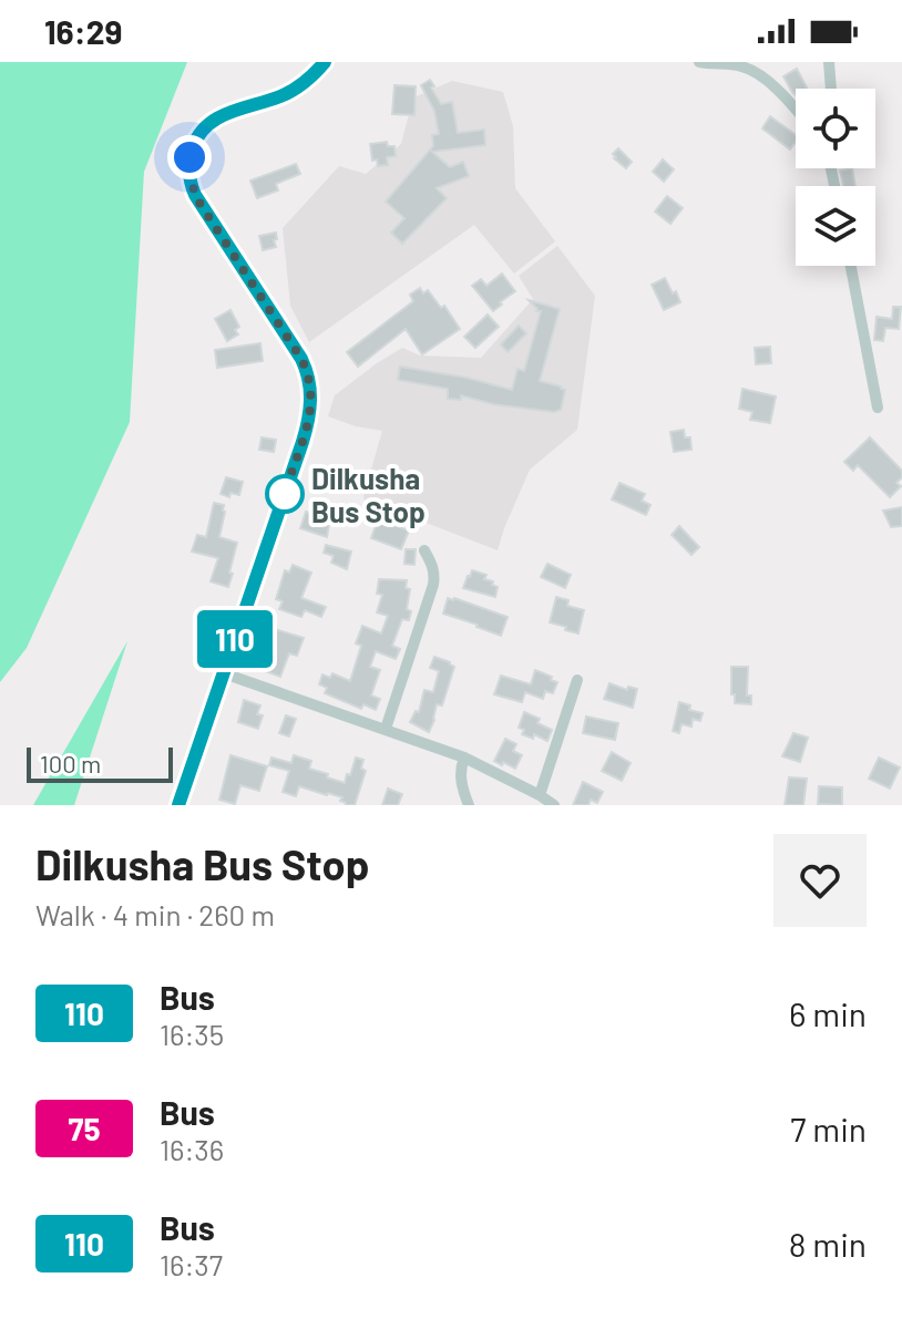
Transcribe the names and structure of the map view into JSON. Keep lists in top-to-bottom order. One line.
{"places":["Dilkusha Bus Stop"],"lines":["bus line 110"],"scale_bar":"100 m","page":{"status":"16:29","on_map":"110","scale":"100 m","heading":["Dilkusha Bus Stop","Walk · 4 min · 260 m"],"list":[{"mark":"110","name":"Bus","note":"16:35","value":"6 min"},{"mark":"75","name":"Bus","note":"16:36","value":"7 min"},{"mark":"110","name":"Bus","note":"16:37","value":"8 min"}]}}
